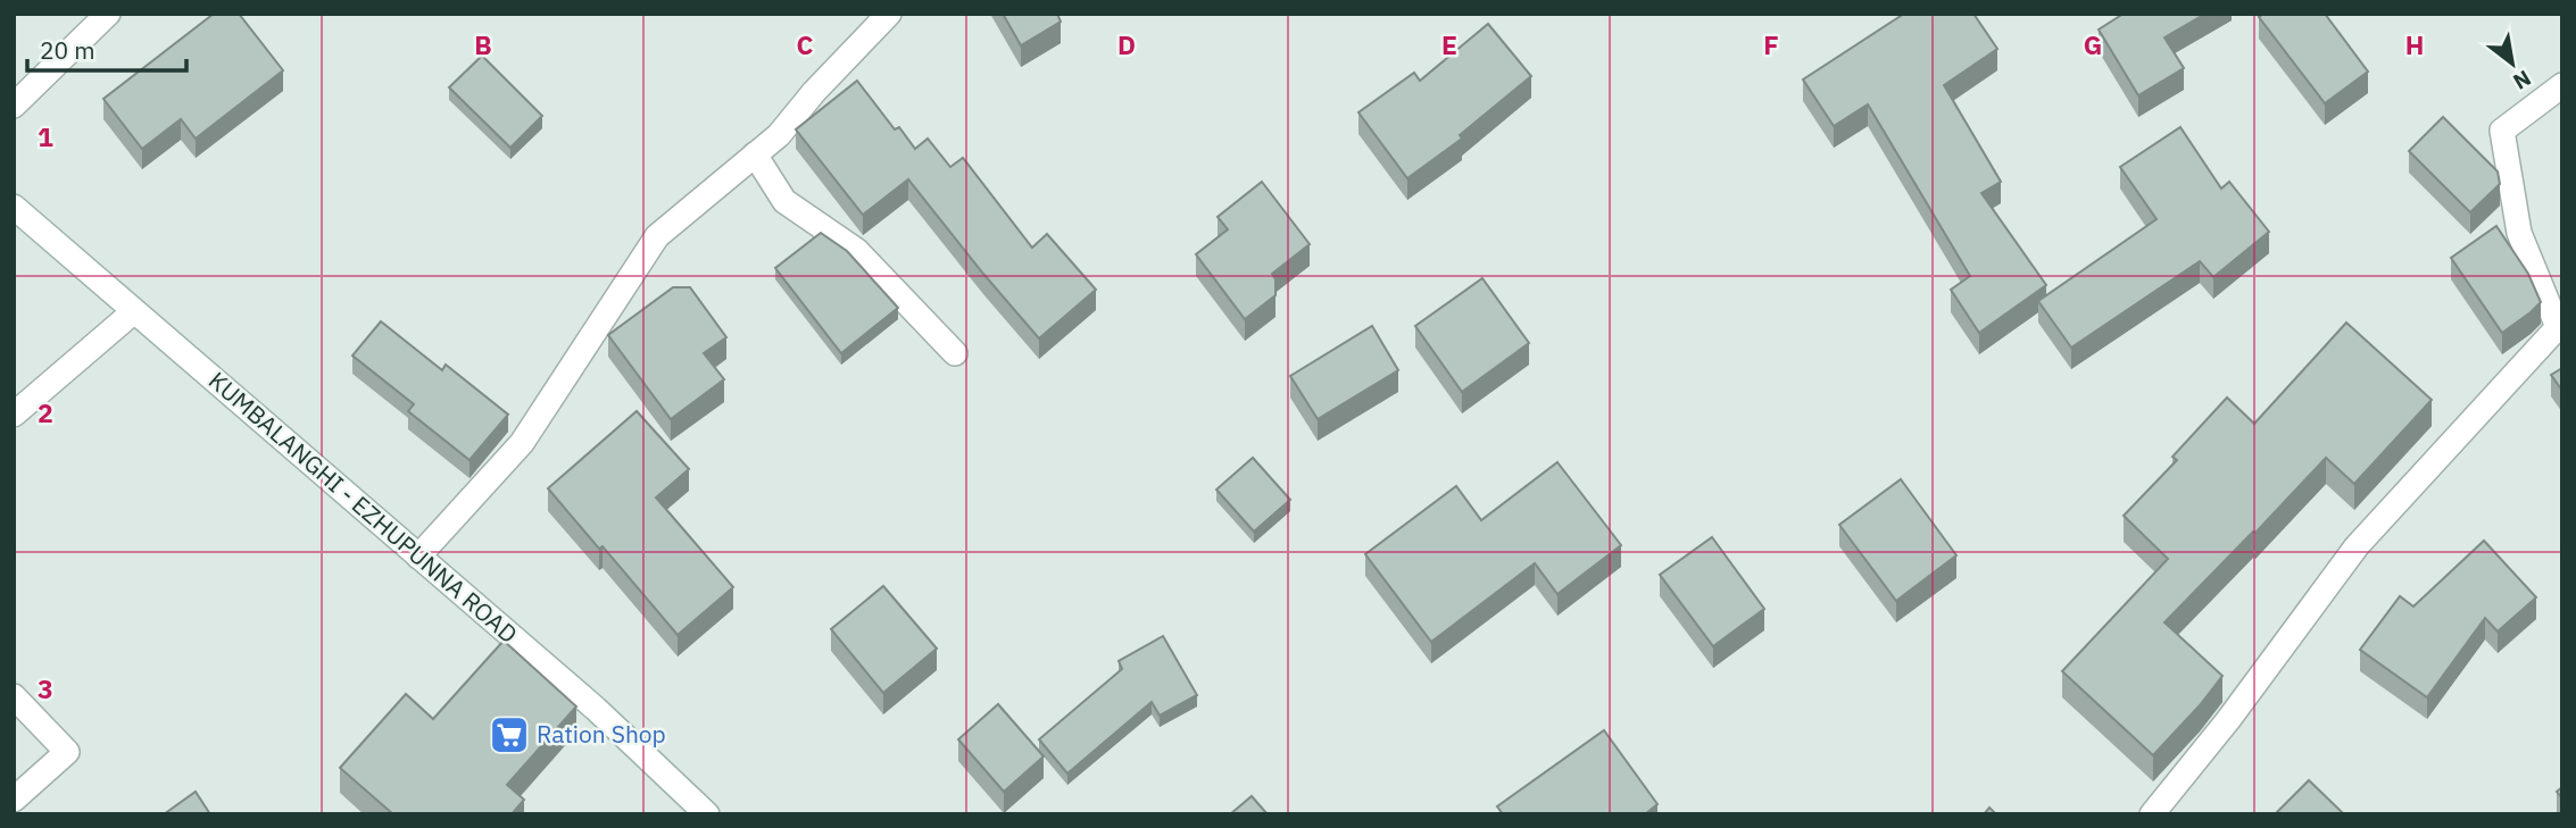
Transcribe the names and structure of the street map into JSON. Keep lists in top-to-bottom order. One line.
{"streets":{"street":["KUMBALANGHI - EZHUPUNNA ROAD"]},"places":{"supermarket":["Ration Shop"]},"scale_bar":"20 m","north":"bottom right","grid":{"columns":["B","C","D","E","F","G","H"],"rows":["1","2","3"]}}
